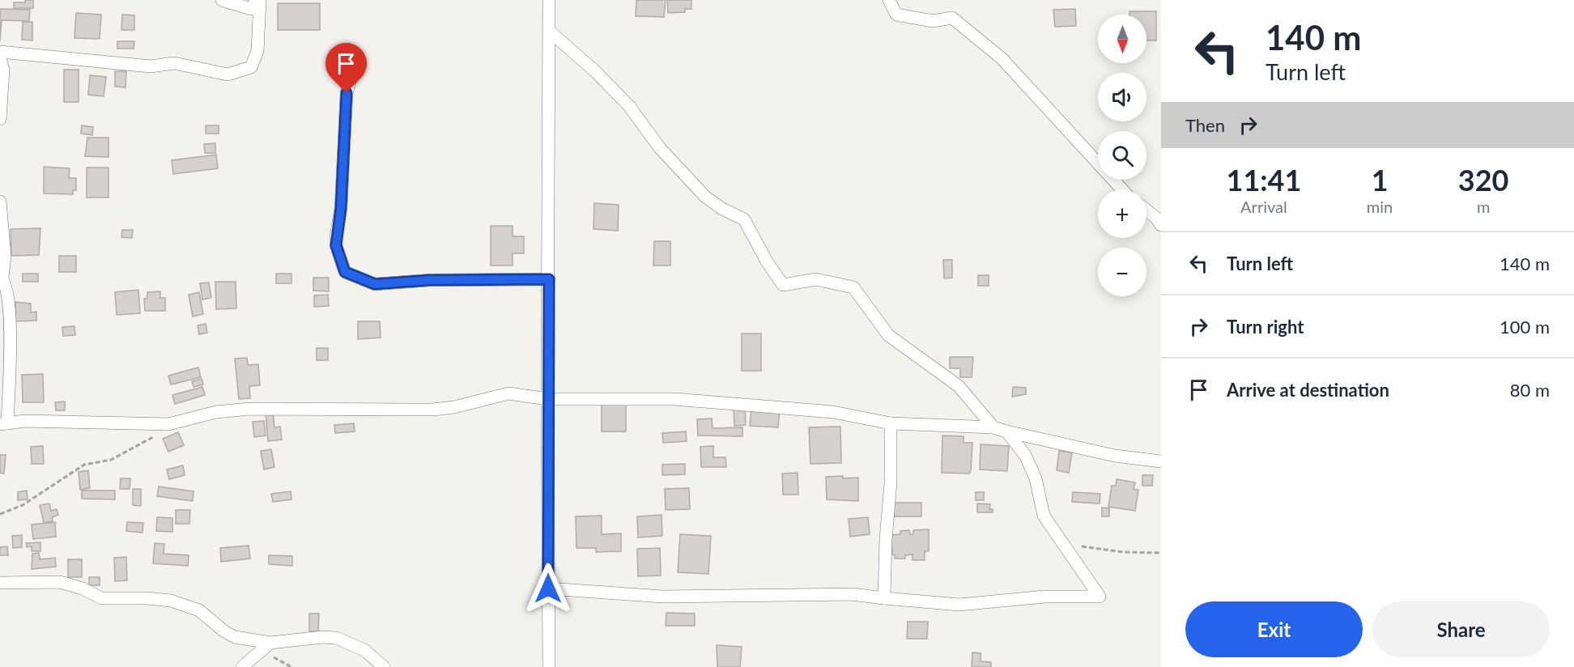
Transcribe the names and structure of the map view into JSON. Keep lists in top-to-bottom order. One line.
{"north":"bottom","page":{"turn":["140 m","Turn left"],"map_buttons":["+","−"],"then":"Then","eta":["11:41","Arrival","1","min","320","m"],"list":[{"name":"Turn left","value":"140 m"},{"name":"Turn right","value":"100 m"},{"name":"Arrive at destination","value":"80 m"}],"buttons":["Exit","Share"]}}
